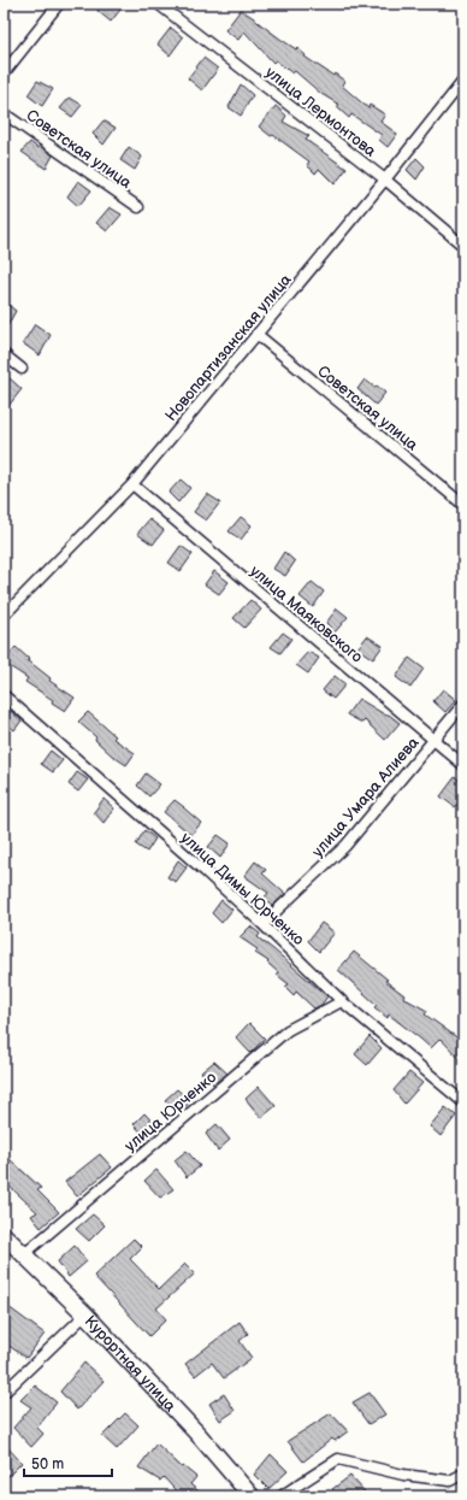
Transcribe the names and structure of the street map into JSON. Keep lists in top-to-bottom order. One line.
{"streets":{"main road":["Курортная улица"],"street":["улица Лермонтова","Советская улица","Новопартизанская улица","улица Маяковского","улица Умара Алиева","улица Димы Юрченко","улица Юрченко"]},"crossings":[["улица Лермонтова","Новопартизанская улица"],["Советская улица","Новопартизанская улица"],["Новопартизанская улица","улица Маяковского"],["улица Маяковского","улица Умара Алиева"],["улица Умара Алиева","улица Димы Юрченко"],["улица Димы Юрченко","улица Юрченко"],["улица Юрченко","Курортная улица"]],"scale_bar":"50 m"}
